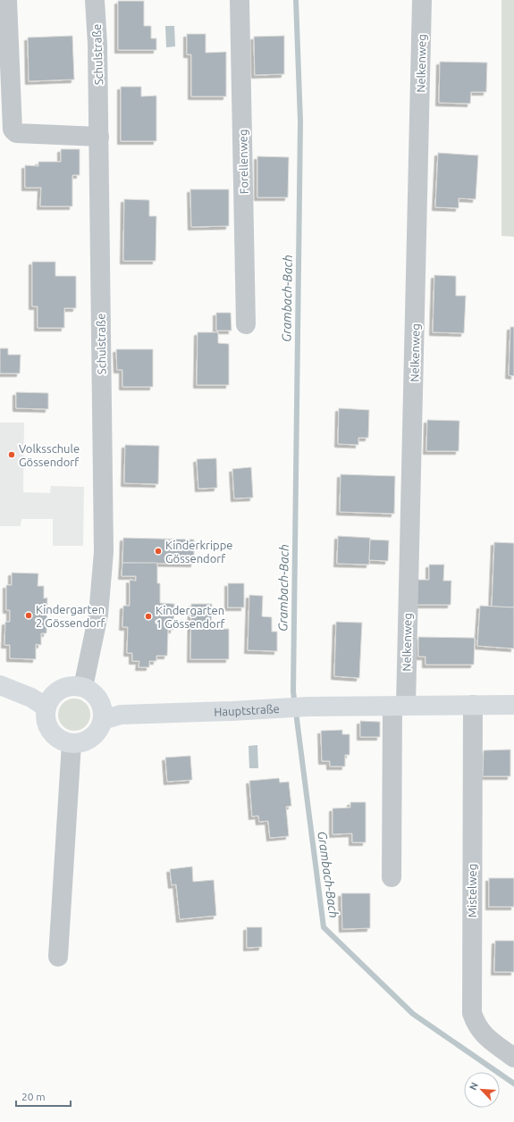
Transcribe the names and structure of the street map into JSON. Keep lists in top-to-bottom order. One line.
{"streets":{"main road":["Hauptstraße"],"street":["Schulstraße","Nelkenweg","Forellenweg","Mistelweg"]},"crossings":[["Schulstraße","Hauptstraße"],["Nelkenweg","Hauptstraße"],["Hauptstraße","Mistelweg"]],"water":["Grambach-Bach"],"places":["Volksschule Gössendorf","Kinderkrippe Gössendorf","Kindergarten 2 Gössendorf","Kindergarten 1 Gössendorf"],"scale_bar":"20 m","north":"top left"}
